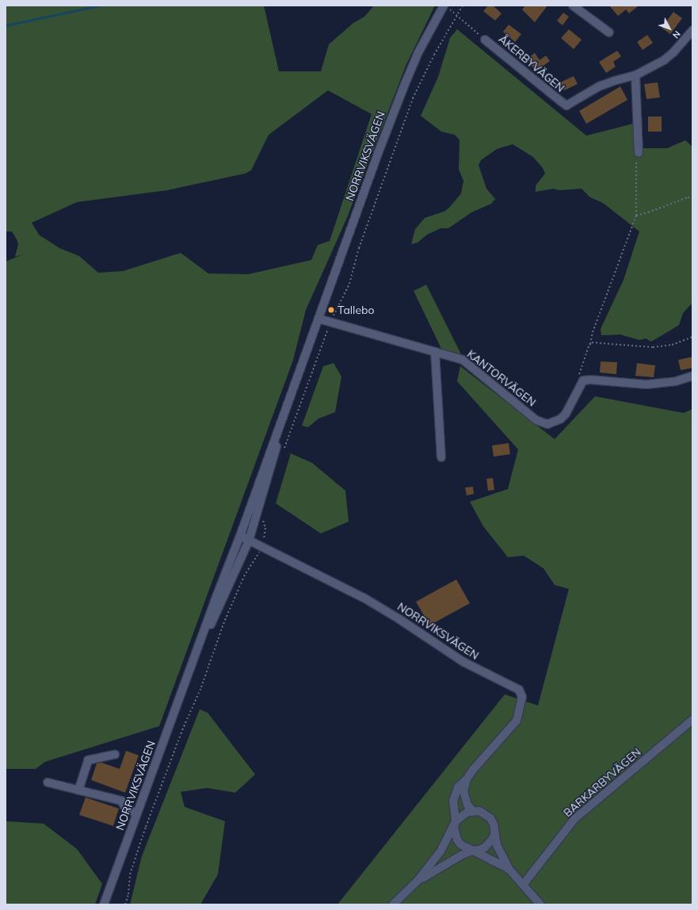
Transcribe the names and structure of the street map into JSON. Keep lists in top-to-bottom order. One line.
{"streets":{"street":["ÅKERBYVÄGEN","NORRVIKSVÄGEN","KANTORVÄGEN","BARKARBYVÄGEN"]},"crossings":[["ÅKERBYVÄGEN","NORRVIKSVÄGEN"],["NORRVIKSVÄGEN","BARKARBYVÄGEN"]],"places":["Tallebo"],"north":"bottom right"}
